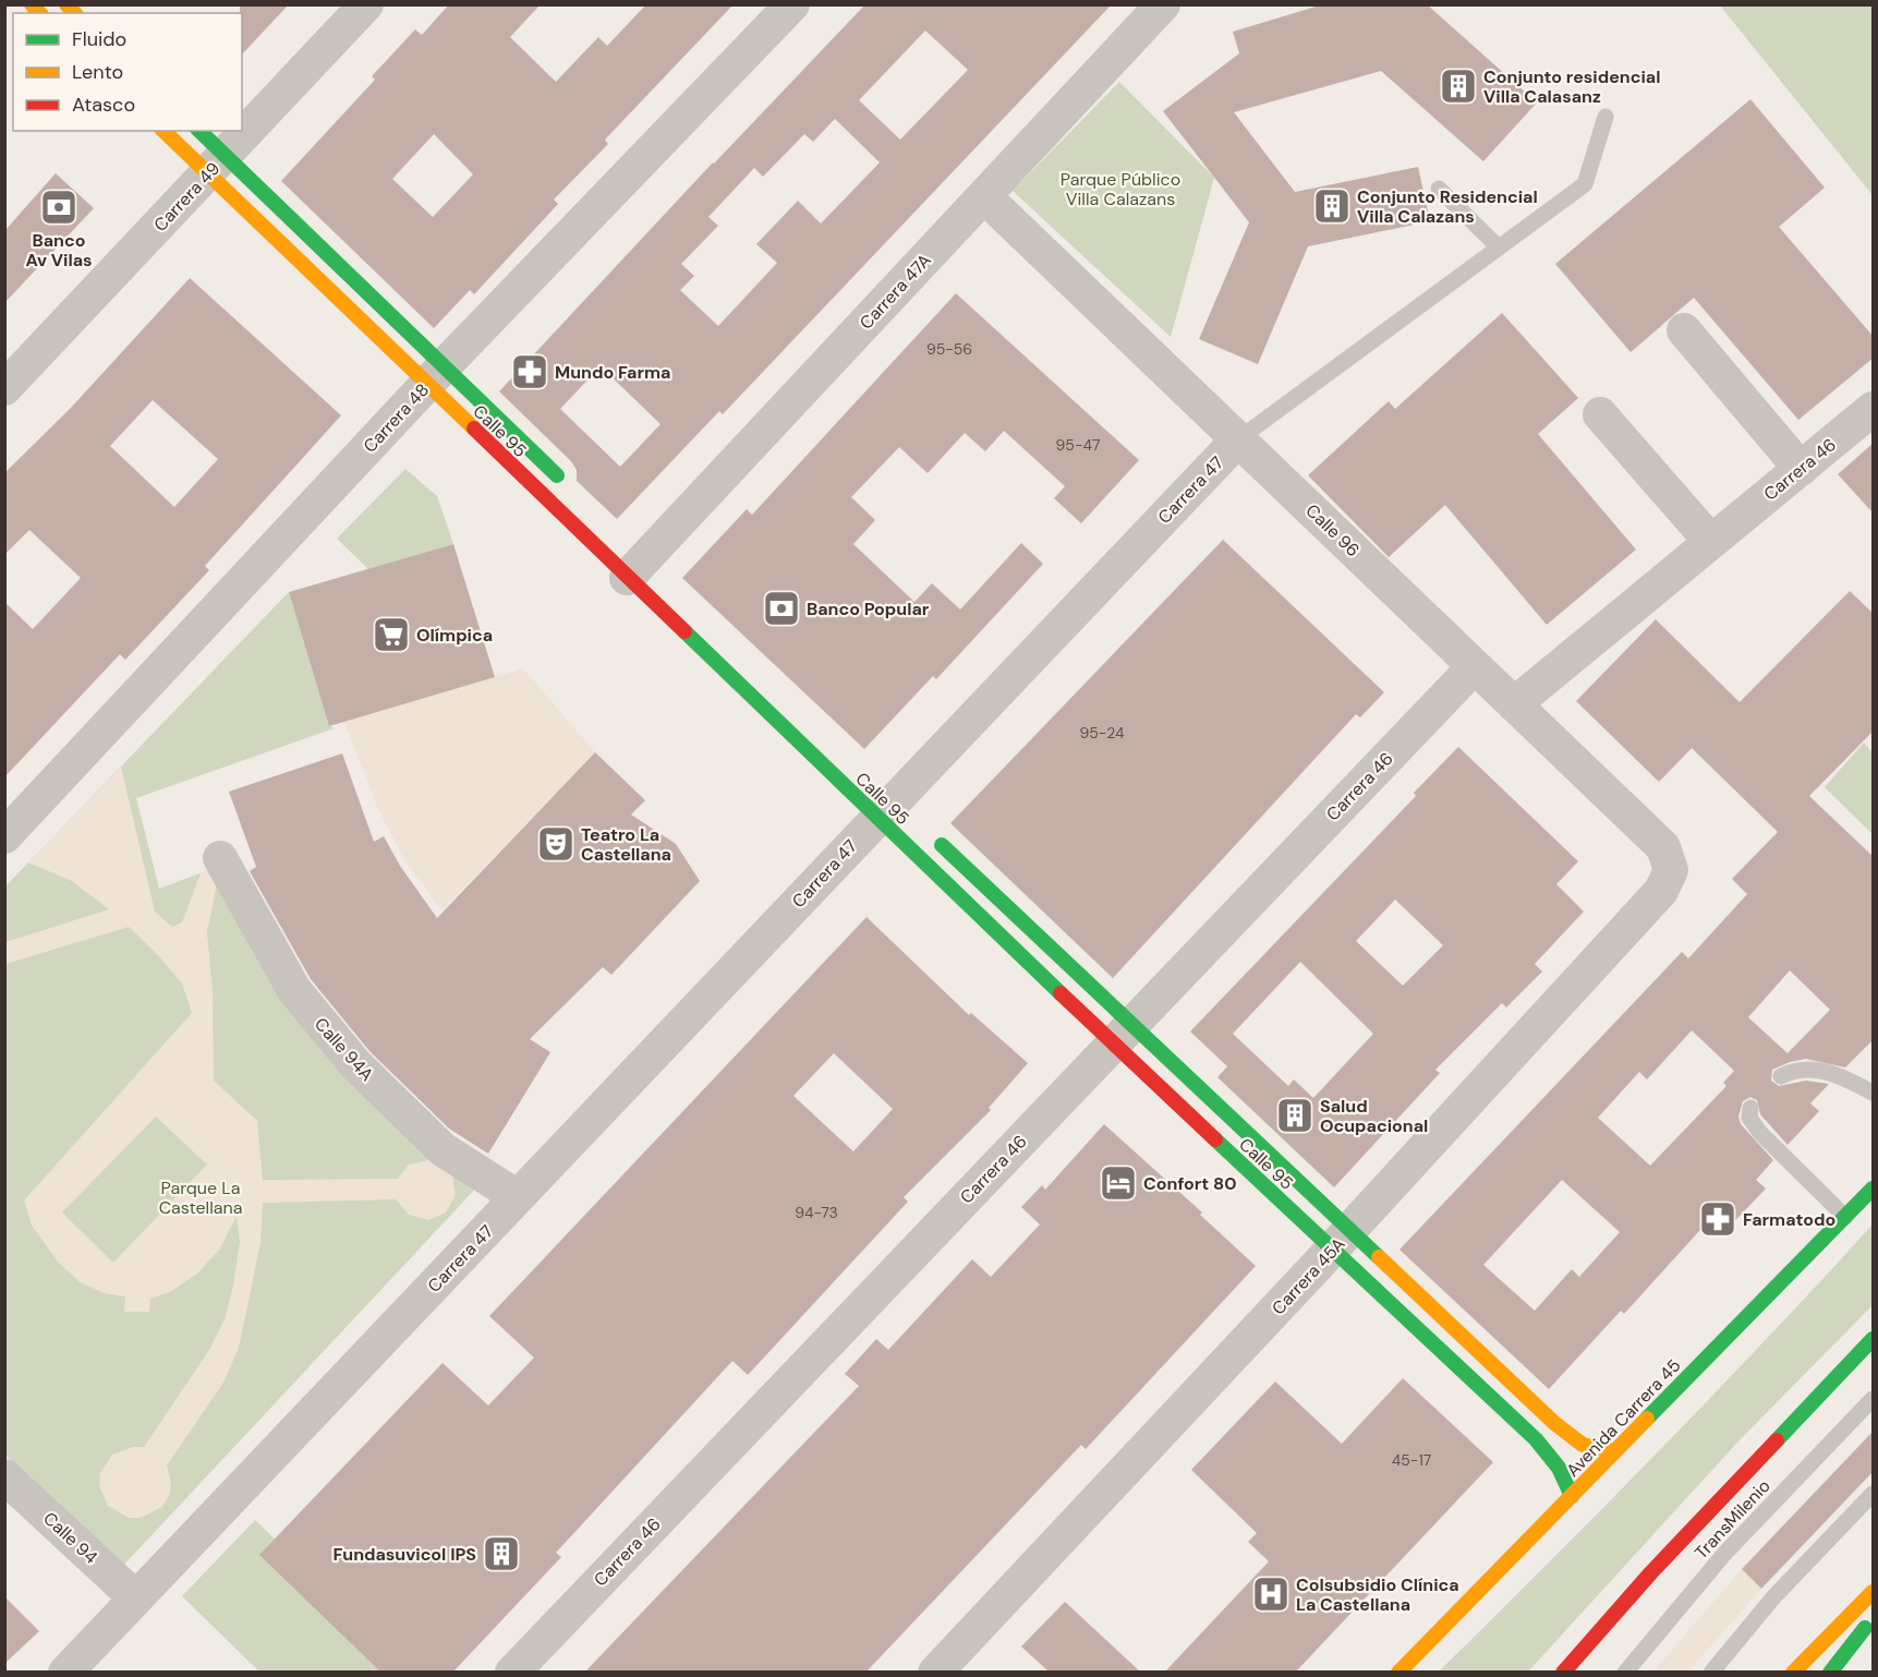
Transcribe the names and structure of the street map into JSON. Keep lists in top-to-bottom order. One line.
{"streets":{"main road":["Calle 95","Avenida Carrera 45"],"street":["Carrera 49","Carrera 47A","Carrera 48","Carrera 46","Carrera 47","Calle 96","Calle 94A","Carrera 45A","Calle 94"],"lane":["TransMilenio"]},"crossings":[["Carrera 49","Calle 95"],["Carrera 47A","Calle 95"],["Carrera 47A","Calle 96"],["Carrera 48","Calle 95"],["Calle 95","Carrera 46"],["Calle 95","Carrera 47"],["Calle 95","Carrera 45A"],["Calle 95","Avenida Carrera 45"],["Carrera 46","Calle 96"],["Carrera 47","Calle 96"],["Carrera 47","Calle 94A"],["Carrera 47","Calle 94"],["Calle 96","Carrera 45A"]],"parks":["Parque Público Villa Calazans","Parque La Castellana"],"places":{"building":["Conjunto residencial Villa Calasanz","Conjunto Residencial Villa Calazans","Salud Ocupacional","Fundasuvicol IPS"],"bank":["Banco Av Vilas","Banco Popular"],"pharmacy":["Mundo Farma","Farmatodo"],"supermarket":["Olímpica"],"theatre":["Teatro La Castellana"],"hotel":["Confort 80"],"hospital":["Colsubsidio Clínica La Castellana"]},"house_numbers":["95-56","95-47","95-24","94-73","45-17"],"legend":["Fluido","Lento","Atasco"]}
